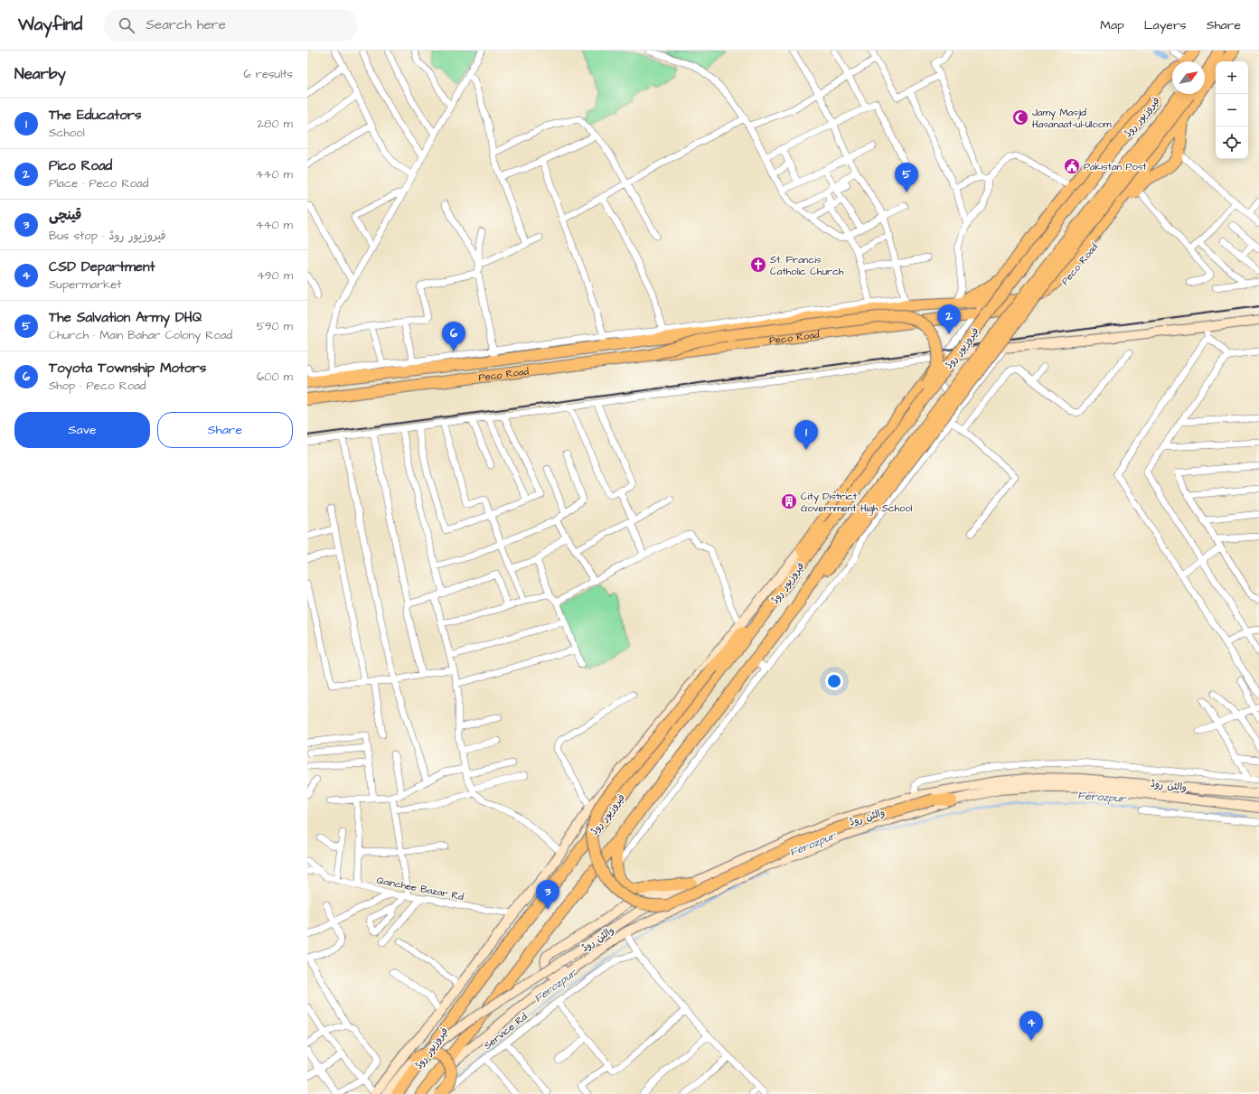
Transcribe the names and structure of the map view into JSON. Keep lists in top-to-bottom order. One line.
{"streets":{"main road":["فیروزپور روڈ","Peco Road","والٹن روڈ"],"street":["Qainchee Bazar Rd","Service Rd"]},"crossings":[["فیروزپور روڈ","والٹن روڈ"]],"water":["Ferozpur"],"places":{"mosque":["Jamy Masjid Hasanaat-ul-Uloom"],"public building":["Pakistan Post"],"church":["St. Francis Catholic Church"],"building":["City District Government High School"]},"north":"top right","page":{"header":"Wayfind","search":"Search here","nav":["Map","Layers","Share"],"heading":["Nearby","6 results"],"map_buttons":["+","−"],"list":[{"mark":"1","name":"The Educators","note":"School","value":"280 m"},{"mark":"2","name":"Pico Road","note":"Place · Peco Road","value":"440 m"},{"mark":"3","name":"قینچی","note":"Bus stop · فیروزپور روڈ","value":"440 m"},{"mark":"4","name":"CSD Department","note":"Supermarket","value":"490 m"},{"mark":"5","name":"The Salvation Army DHQ","note":"Church · Main Bahar Colony Road","value":"590 m"},{"mark":"6","name":"Toyota Township Motors","note":"Shop · Peco Road","value":"600 m"}],"pins":["5","2","6","1","3","4"],"buttons":["Save","Share"]}}
